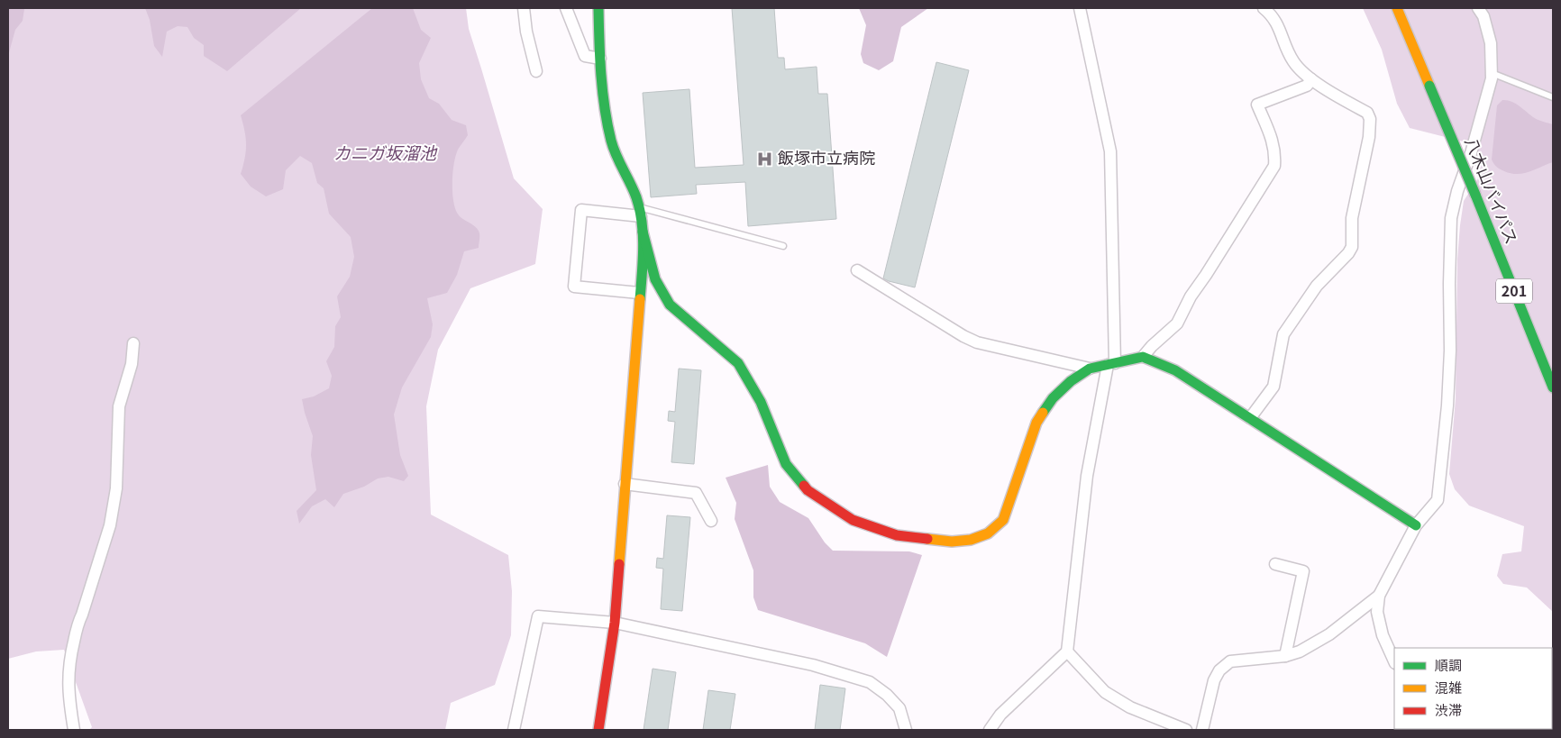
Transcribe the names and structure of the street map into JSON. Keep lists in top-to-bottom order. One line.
{"streets":{"main road":["八木山バイパス","201"]},"water":["カニガ坂溜池"],"places":{"hospital":["飯塚市立病院"]},"legend":["順調","混雑","渋滞"]}
